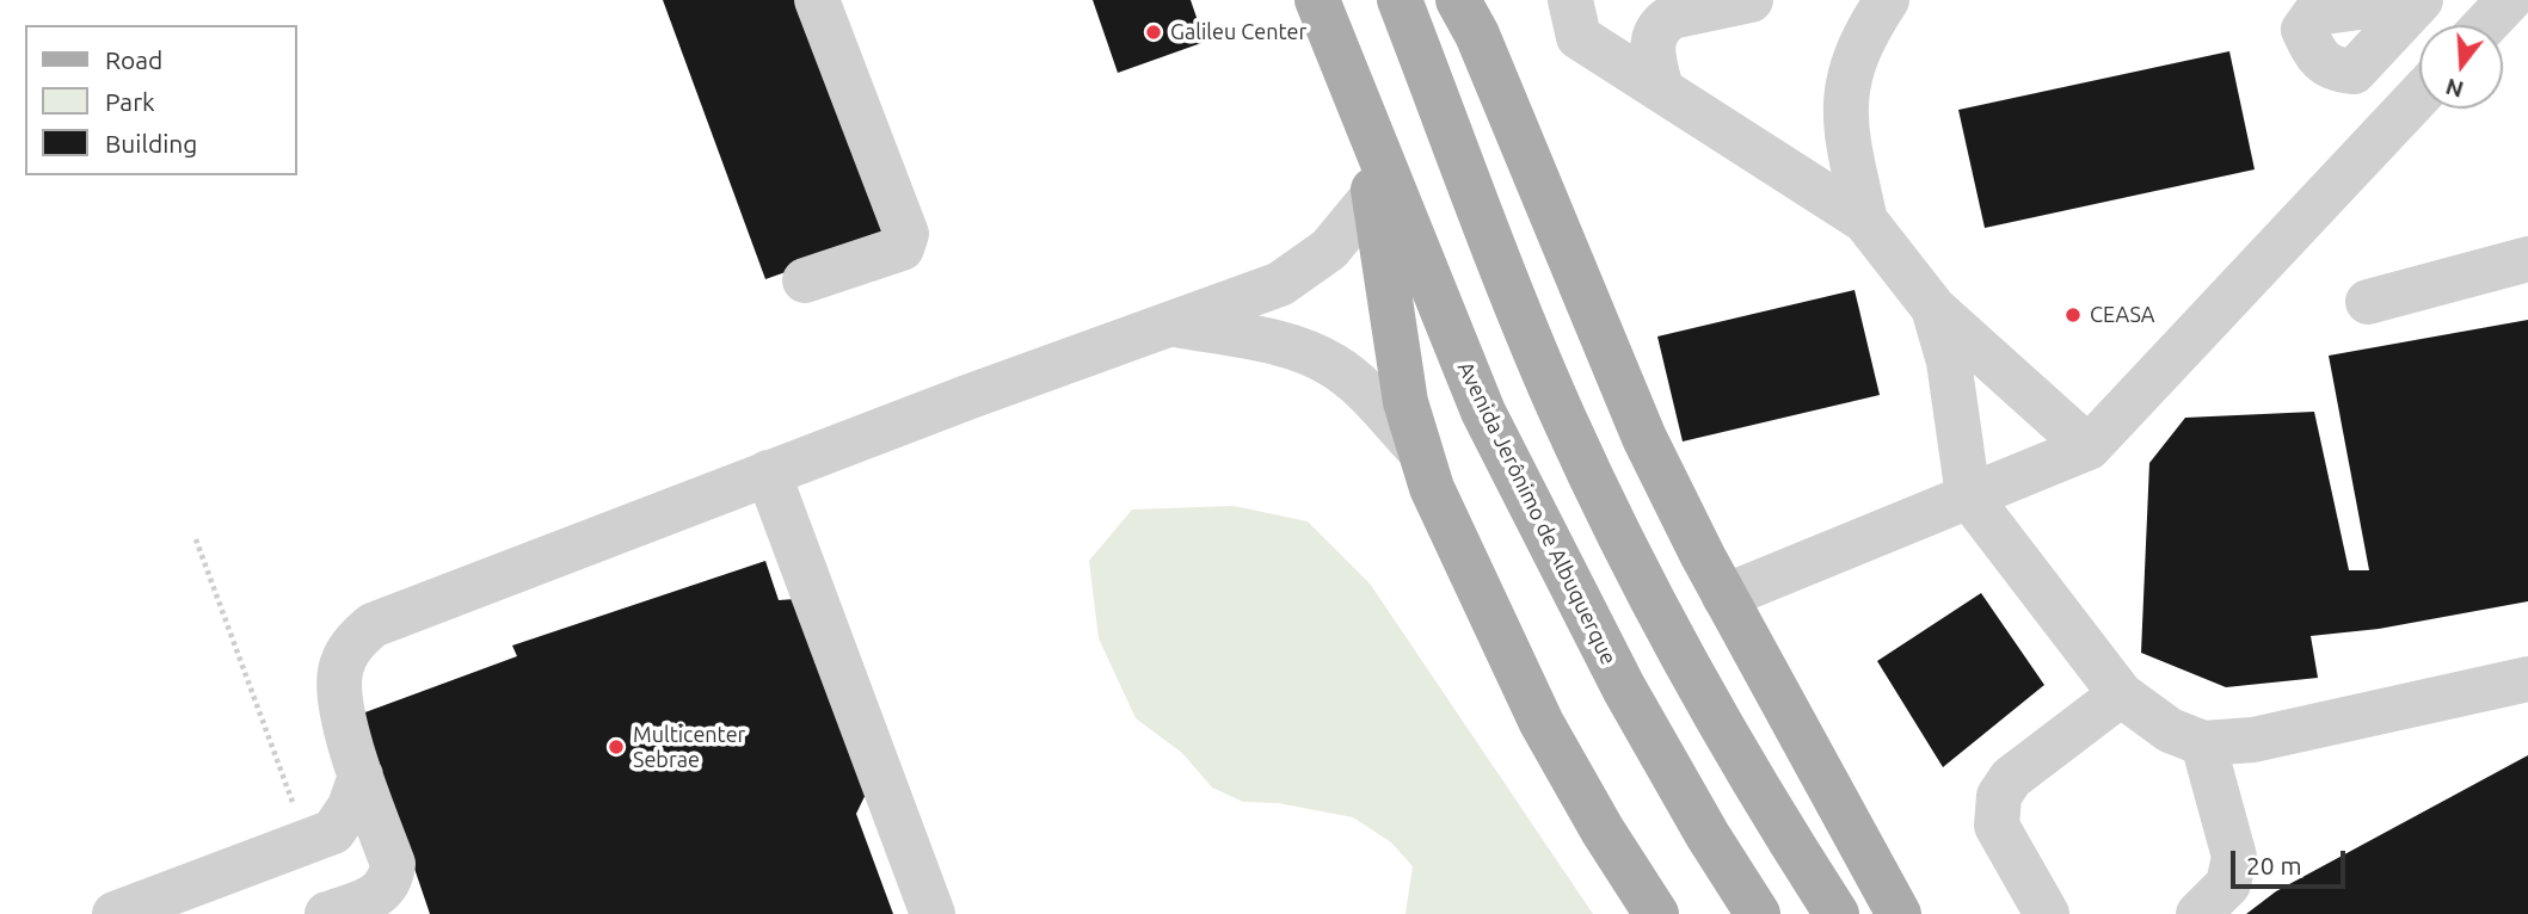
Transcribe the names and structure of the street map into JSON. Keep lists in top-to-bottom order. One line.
{"streets":{"main road":["Avenida Jerônimo de Albuquerque"]},"places":["Galileu Center","CEASA","Multicenter Sebrae"],"legend":["Road","Park","Building"],"scale_bar":"20 m","north":"bottom"}
